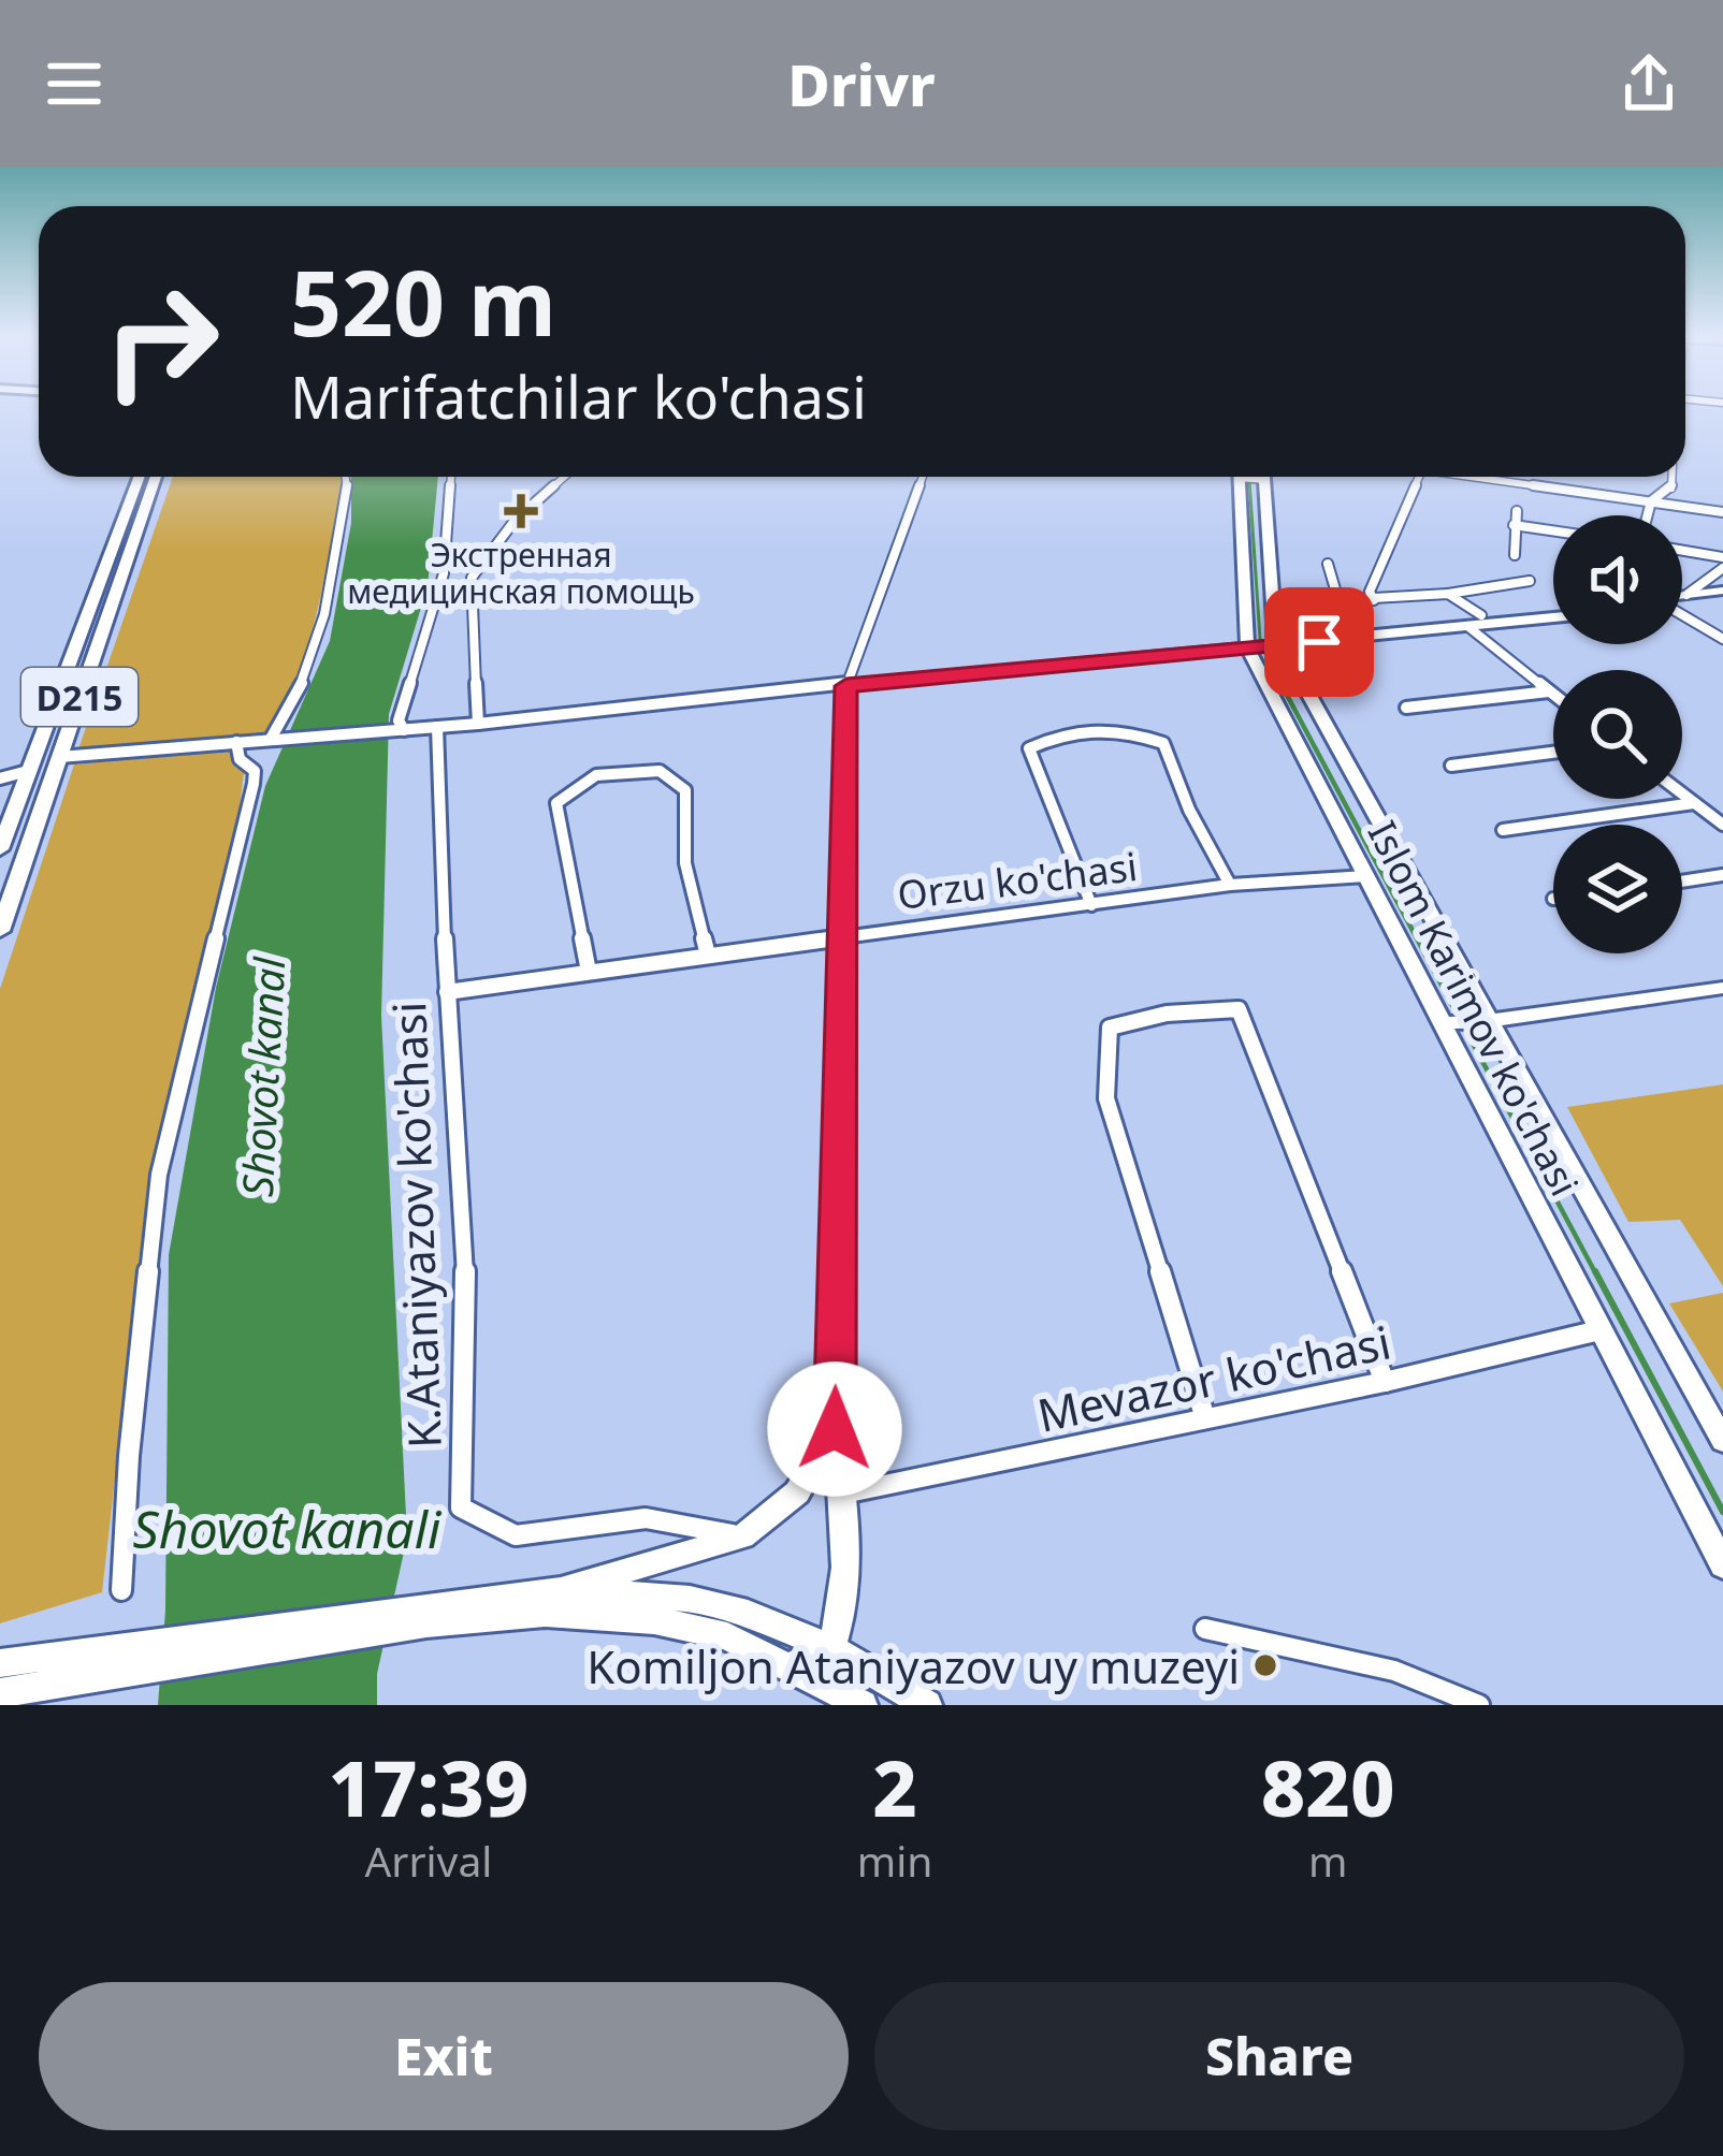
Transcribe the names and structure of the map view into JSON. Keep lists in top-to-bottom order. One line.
{"streets":{"main road":["D215","Islom Karimov ko'chasi"],"street":["Orzu ko'chasi","K.Ataniyazov ko'chasi","Mevazor ko'chasi"]},"crossings":[["Orzu ko'chasi","Islom Karimov ko'chasi"],["Orzu ko'chasi","K.Ataniyazov ko'chasi"],["Islom Karimov ko'chasi","Mevazor ko'chasi"]],"water":["Shovot kanal","Shovot kanali"],"places":{"health":["Экстренная медицинская помощь"],"other":["Komiljon Ataniyazov uy muzeyi"]},"page":{"header":"Drivr","turn":["520 m","Marifatchilar ko'chasi"],"eta":["17:39","Arrival","2","min","820","m"],"buttons":["Exit","Share"]}}
